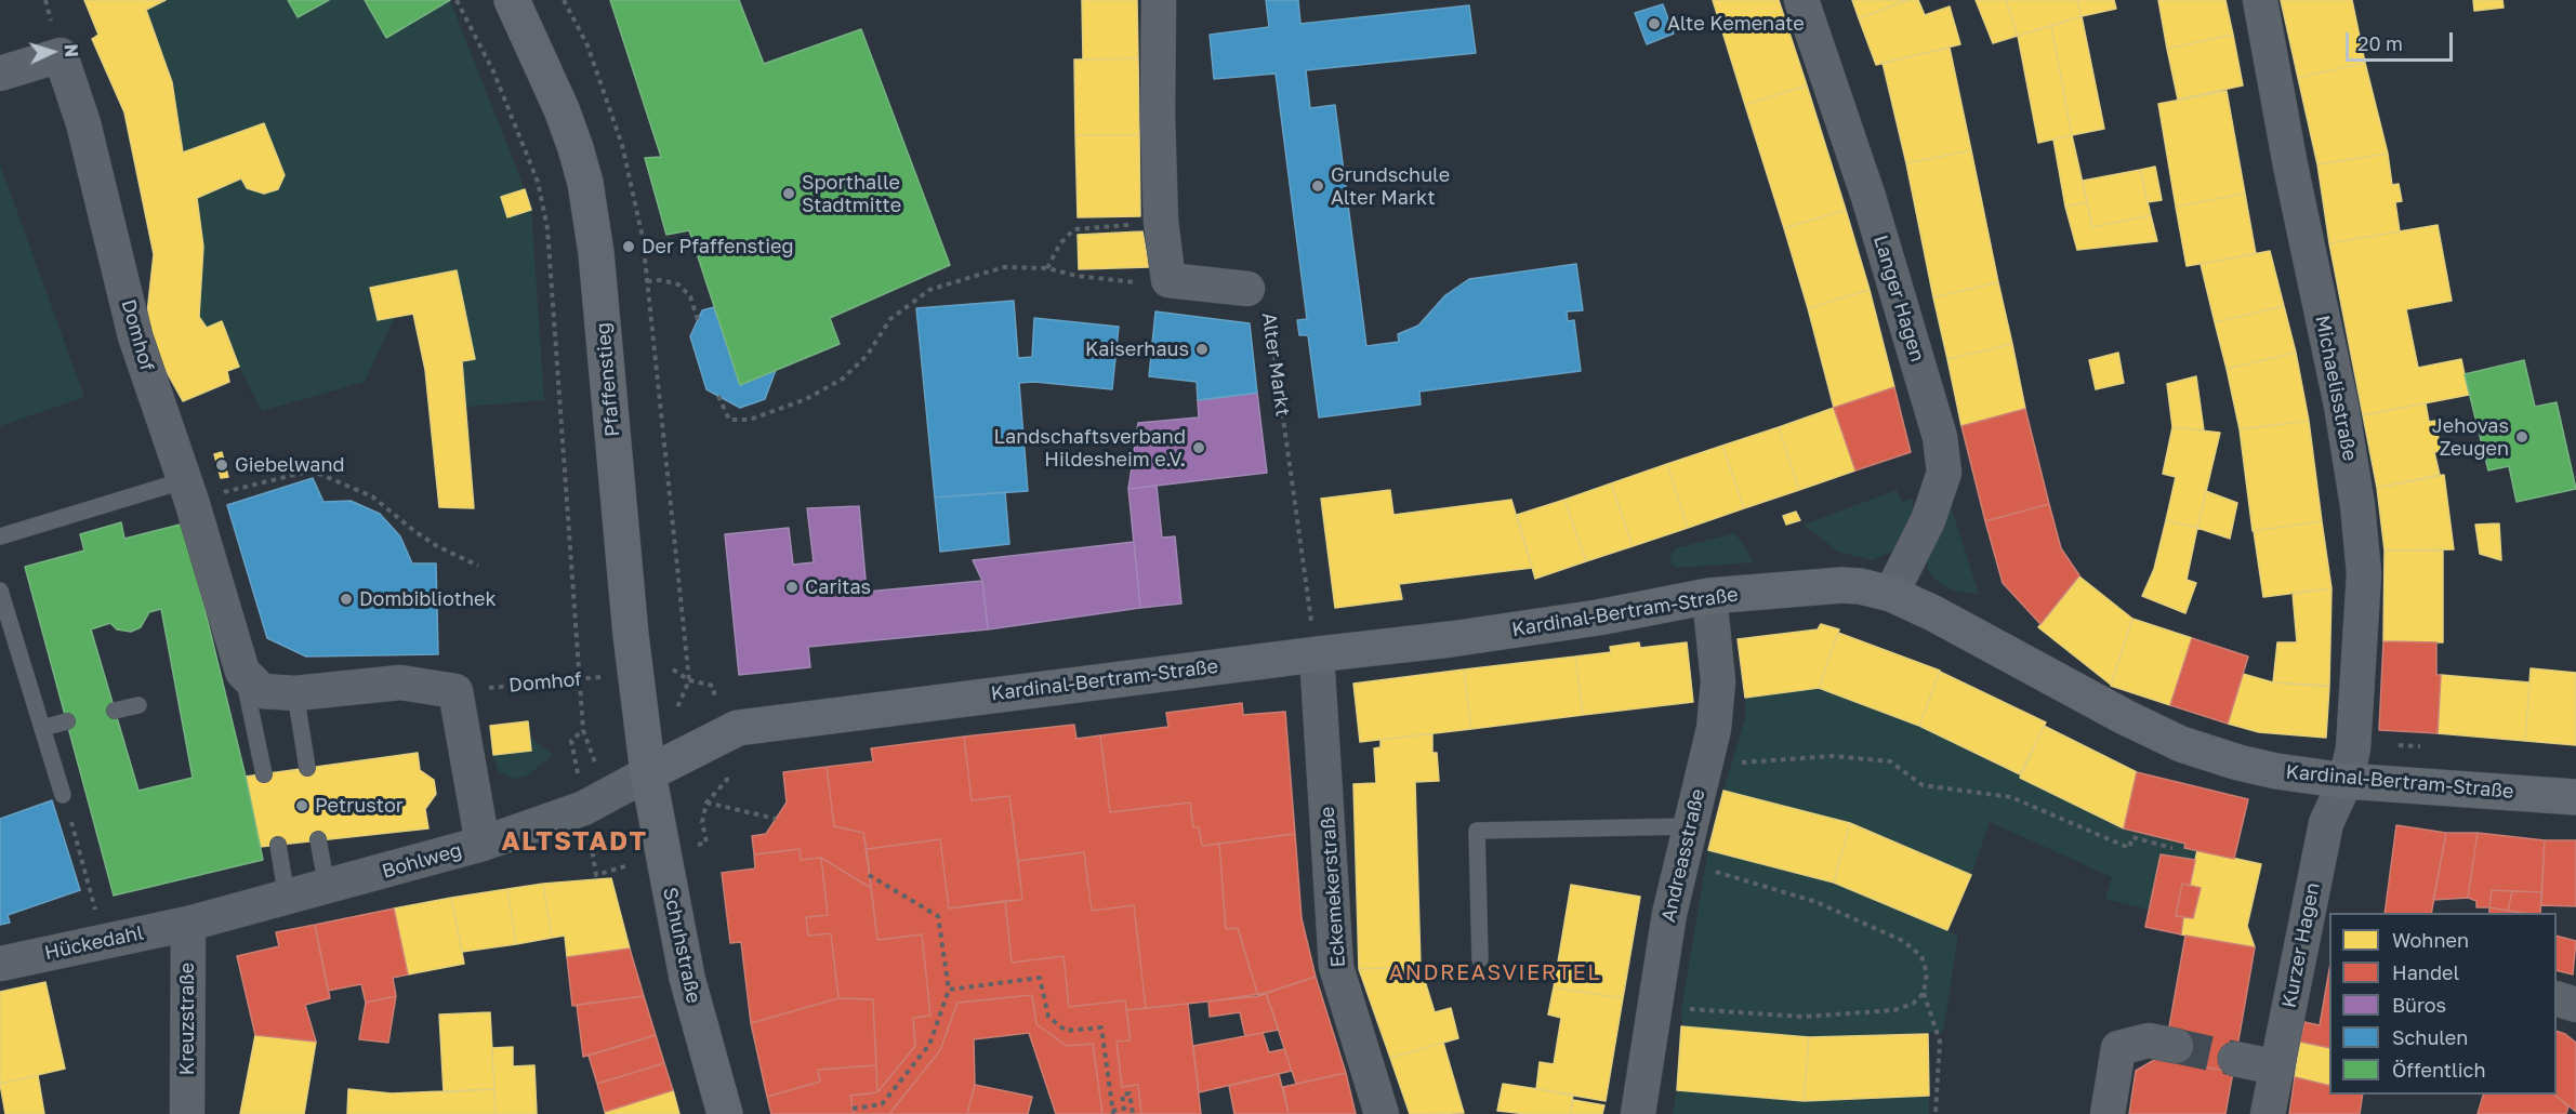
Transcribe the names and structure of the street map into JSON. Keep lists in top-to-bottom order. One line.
{"streets":{"street":["Langer Hagen","Domhof","Alter Markt","Pfaffenstieg","Michaelisstraße","Kardinal-Bertram-Straße","Andreasstraße","Bohlweg","Eckemekerstraße","Hückedahl","Schuhstraße","Kurzer Hagen","Kreuzstraße"]},"crossings":[["Langer Hagen","Kardinal-Bertram-Straße"],["Domhof","Pfaffenstieg"],["Alter Markt","Kardinal-Bertram-Straße"],["Alter Markt","Eckemekerstraße"],["Pfaffenstieg","Kardinal-Bertram-Straße"],["Pfaffenstieg","Bohlweg"],["Pfaffenstieg","Schuhstraße"],["Michaelisstraße","Kardinal-Bertram-Straße"],["Michaelisstraße","Kurzer Hagen"],["Kardinal-Bertram-Straße","Andreasstraße"],["Kardinal-Bertram-Straße","Bohlweg"],["Kardinal-Bertram-Straße","Eckemekerstraße"],["Kardinal-Bertram-Straße","Schuhstraße"],["Kardinal-Bertram-Straße","Kurzer Hagen"],["Bohlweg","Hückedahl"],["Bohlweg","Schuhstraße"],["Bohlweg","Kreuzstraße"],["Hückedahl","Kreuzstraße"]],"districts":["ALTSTADT","ANDREASVIERTEL"],"places":["Alte Kemenate","Grundschule Alter Markt","Sporthalle Stadtmitte","Der Pfaffenstieg","Kaiserhaus","Jehovas Zeugen","Landschaftsverband Hildesheim e.V.","Giebelwand","Caritas","Dombibliothek","Petrustor"],"legend":["Wohnen","Handel","Büros","Schulen","Öffentlich"],"scale_bar":"20 m","north":"right"}
